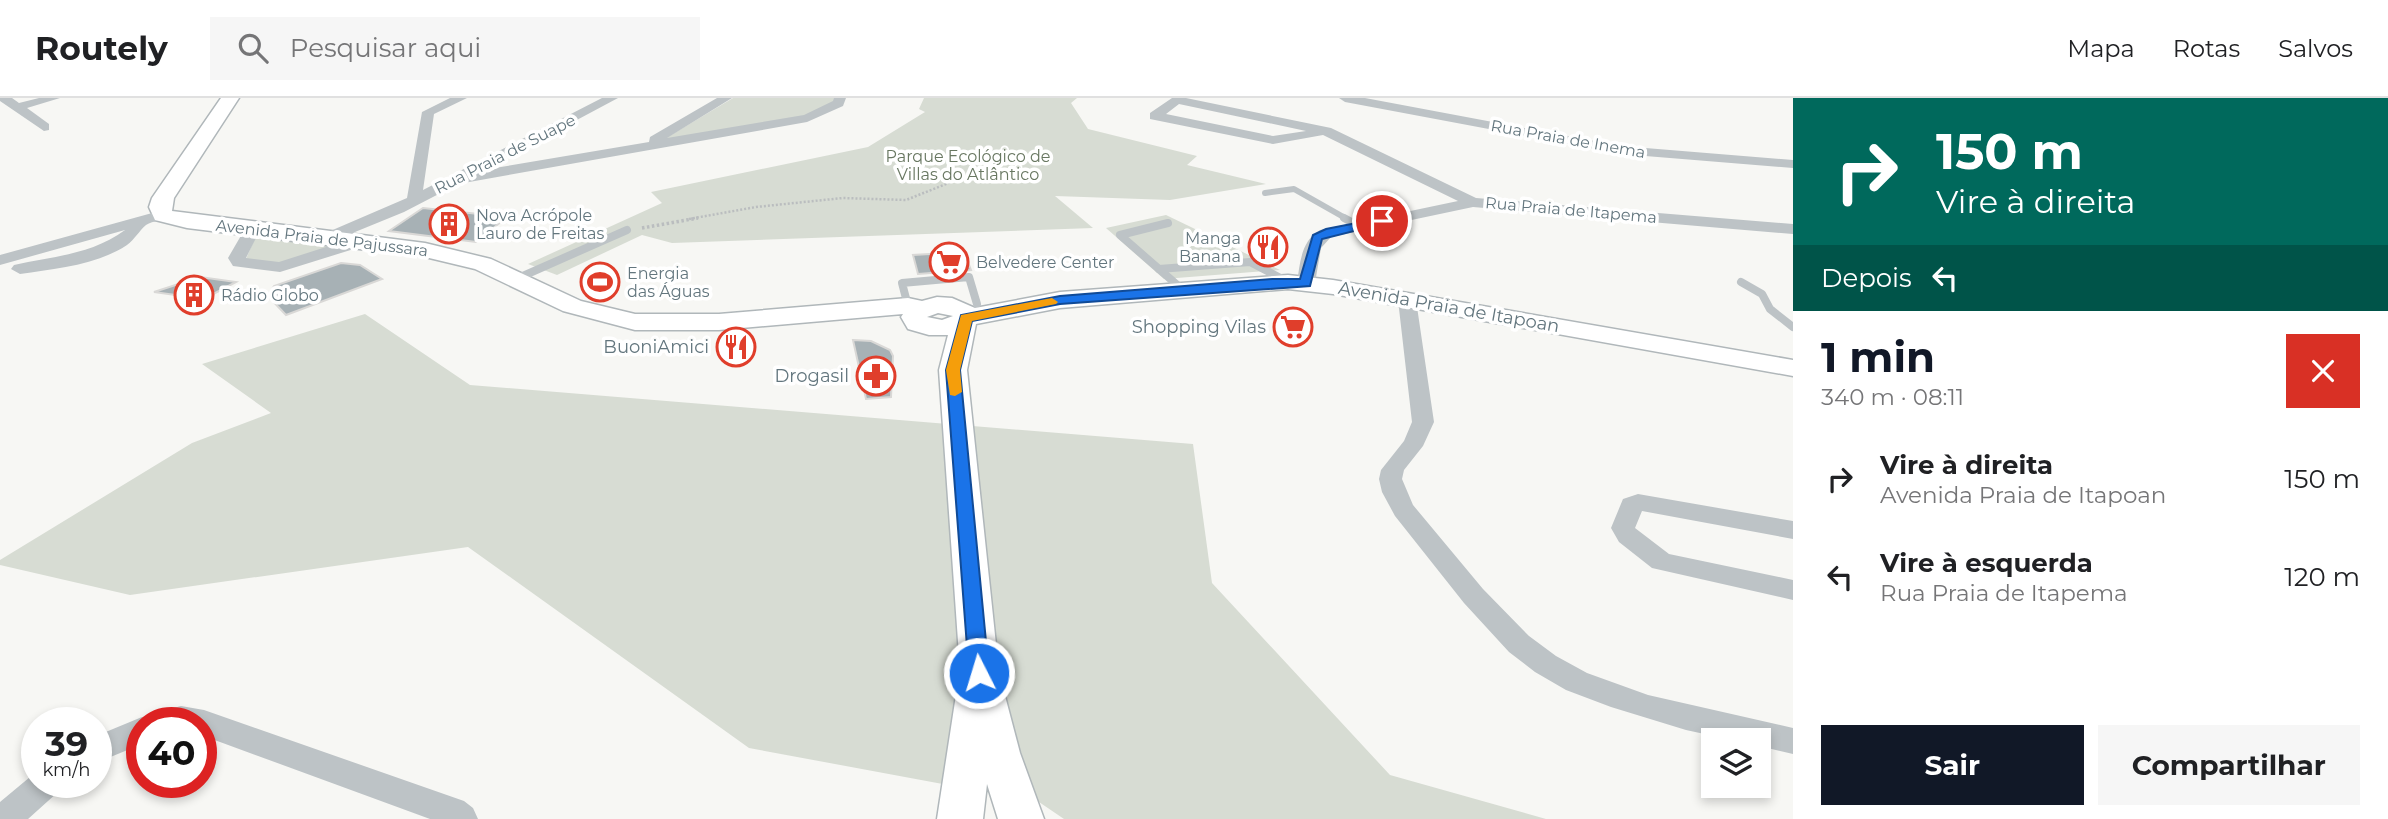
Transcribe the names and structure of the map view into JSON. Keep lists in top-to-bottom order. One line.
{"streets":{"street":["Rua Praia de Inema","Rua Praia de Suape","Rua Praia de Itapema","Avenida Praia de Pajussara","Avenida Praia de Itapoan"]},"crossings":[["Rua Praia de Suape","Avenida Praia de Pajussara"],["Rua Praia de Itapema","Avenida Praia de Itapoan"],["Avenida Praia de Pajussara","Avenida Praia de Itapoan"]],"parks":["Parque Ecológico de Villas do Atlântico"],"places":{"building":["Nova Acrópole Lauro de Freitas","Rádio Globo"],"restaurant":["Manga Banana","BuoniAmici"],"supermarket":["Belvedere Center","Shopping Vilas"],"sports":["Energia das Águas"],"pharmacy":["Drogasil"]},"page":{"header":"Routely","search":"Pesquisar aqui","nav":["Mapa","Rotas","Salvos"],"turn":["150 m","Vire à direita"],"then":"Depois","heading":["1 min","340 m · 08:11"],"list":[{"name":"Vire à direita","note":"Avenida Praia de Itapoan","value":"150 m"},{"name":"Vire à esquerda","note":"Rua Praia de Itapema","value":"120 m"}],"speed":"39 km/h","limit":"40","buttons":["Sair","Compartilhar"]}}
